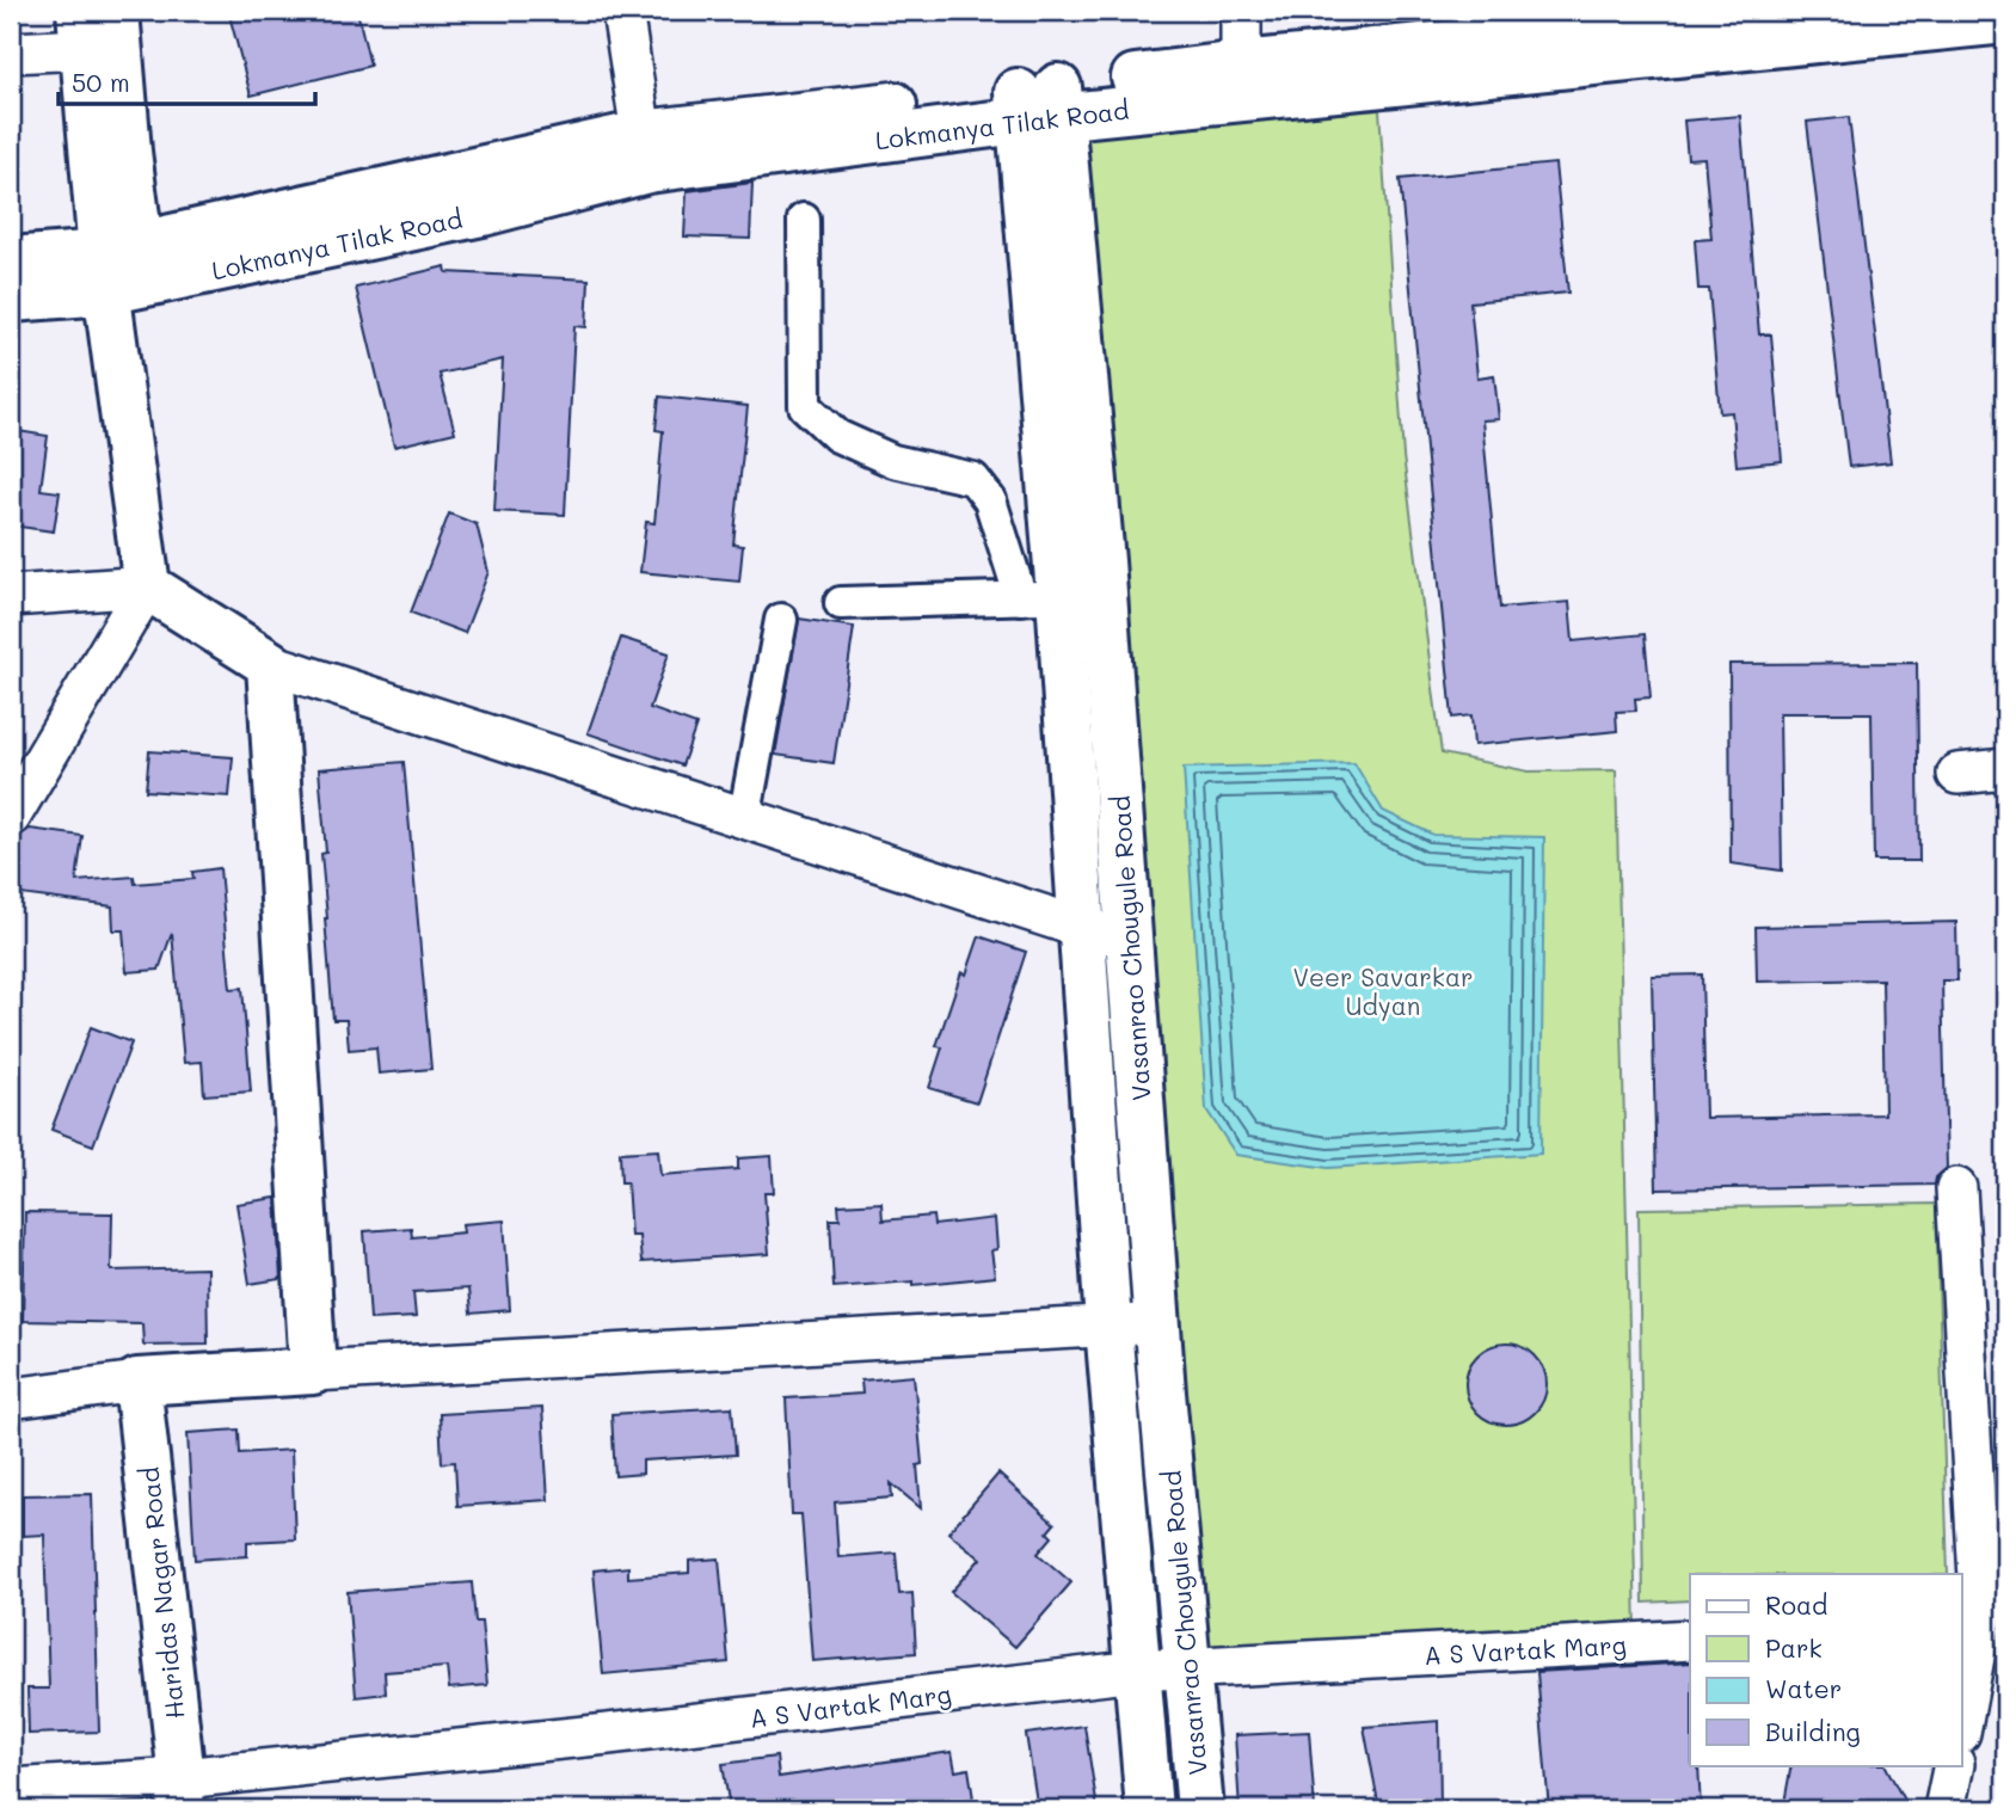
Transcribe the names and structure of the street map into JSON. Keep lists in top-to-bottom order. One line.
{"streets":{"street":["Lokmanya Tilak Road","Vasanrao Chougule Road","Haridas Nagar Road","A S Vartak Marg"]},"crossings":[["Lokmanya Tilak Road","Vasanrao Chougule Road"],["Vasanrao Chougule Road","A S Vartak Marg"],["Haridas Nagar Road","A S Vartak Marg"]],"parks":["Veer Savarkar Udyan"],"legend":["Road","Park","Water","Building"],"scale_bar":"50 m"}
